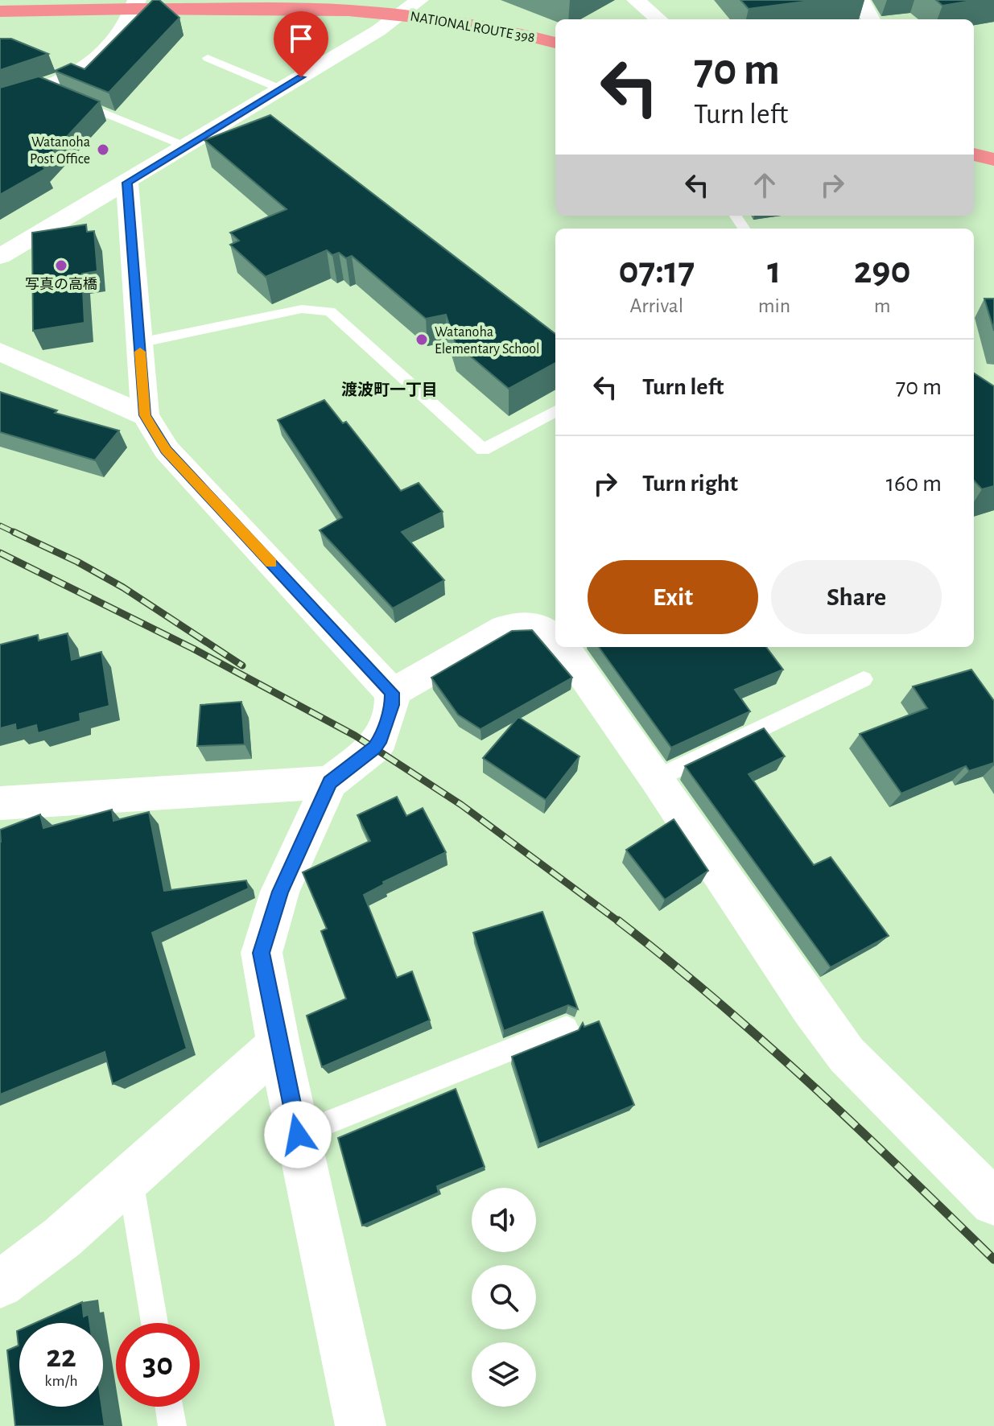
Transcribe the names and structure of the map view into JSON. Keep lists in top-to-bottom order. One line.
{"streets":{"highway":["NATIONAL ROUTE 398"]},"districts":["渡波町一丁目"],"places":["Watanoha Post Office","写真の高橋","Watanoha Elementary School"],"page":{"turn":["70 m","Turn left"],"eta":["07:17","Arrival","1","min","290","m"],"list":[{"name":"Turn left","value":"70 m"},{"name":"Turn right","value":"160 m"}],"buttons":["Exit","Share"],"speed":"22 km/h","limit":"30"}}
